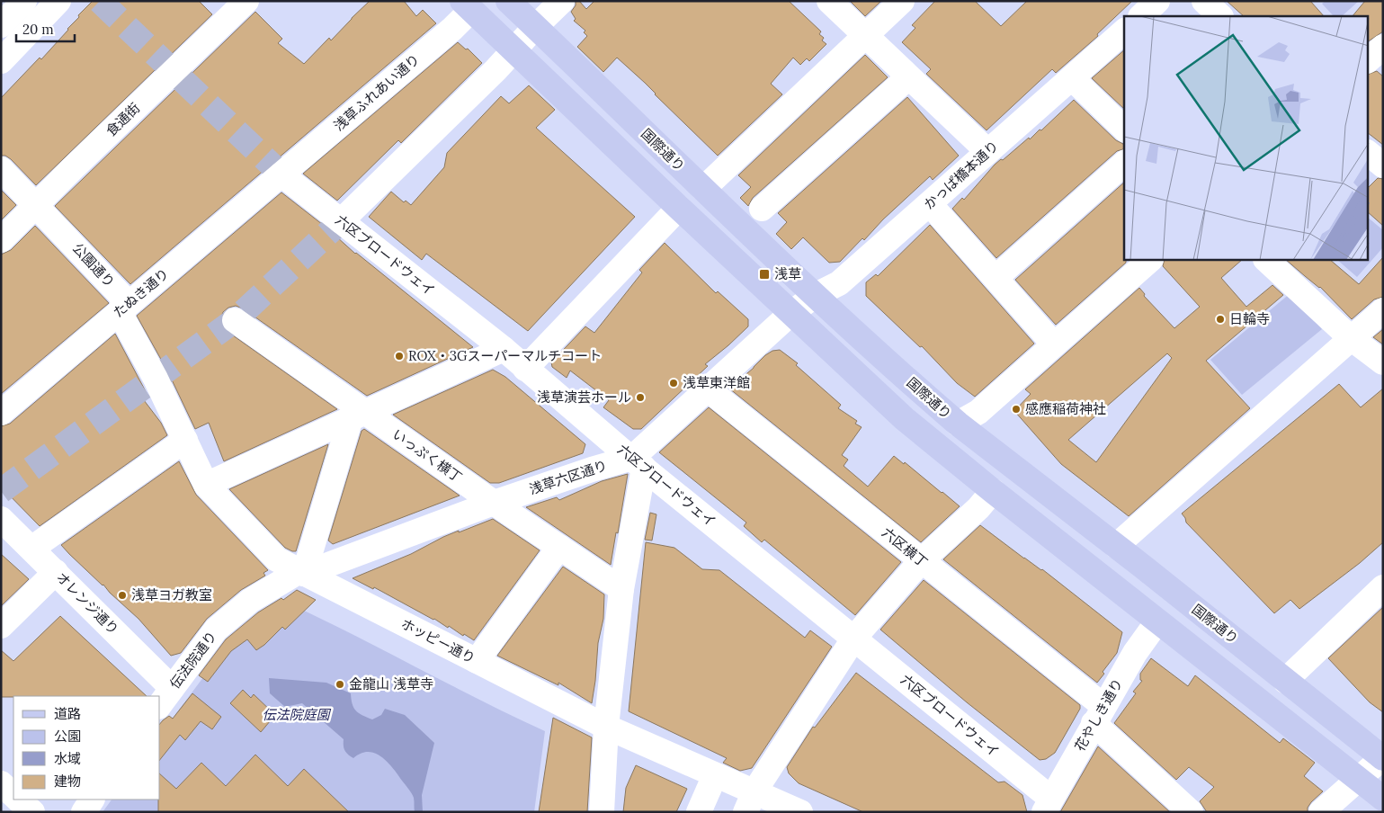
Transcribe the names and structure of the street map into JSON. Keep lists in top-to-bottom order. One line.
{"streets":{"main road":["国際通り"],"street":["浅草ふれあい通り","食通街","かっぱ橋本通り","六区ブロードウェイ","公園通り","たぬき通り","いっぷく横丁","浅草六区通り","六区横丁","オレンジ通り","ホッピー通り","伝法院通り","花やしき通り"]},"crossings":[["浅草ふれあい通り","六区ブロードウェイ"],["浅草ふれあい通り","たぬき通り"],["食通街","公園通り"],["国際通り","かっぱ橋本通り"],["かっぱ橋本通り","浅草六区通り"],["六区ブロードウェイ","たぬき通り"],["六区ブロードウェイ","浅草六区通り"],["六区ブロードウェイ","花やしき通り"],["公園通り","たぬき通り"],["公園通り","ホッピー通り"],["いっぷく横丁","浅草六区通り"],["浅草六区通り","六区横丁"],["浅草六区通り","ホッピー通り"],["浅草六区通り","伝法院通り"],["六区横丁","花やしき通り"],["オレンジ通り","伝法院通り"],["ホッピー通り","伝法院通り"]],"parks":["伝法院庭園"],"places":{"transit":["浅草"],"other":["日輪寺","ROX・3Gスーパーマルチコート","浅草東洋館","浅草演芸ホール","感應稲荷神社","浅草ヨガ教室","金龍山 浅草寺"]},"legend":["道路","公園","水域","建物"],"scale_bar":"20 m"}
